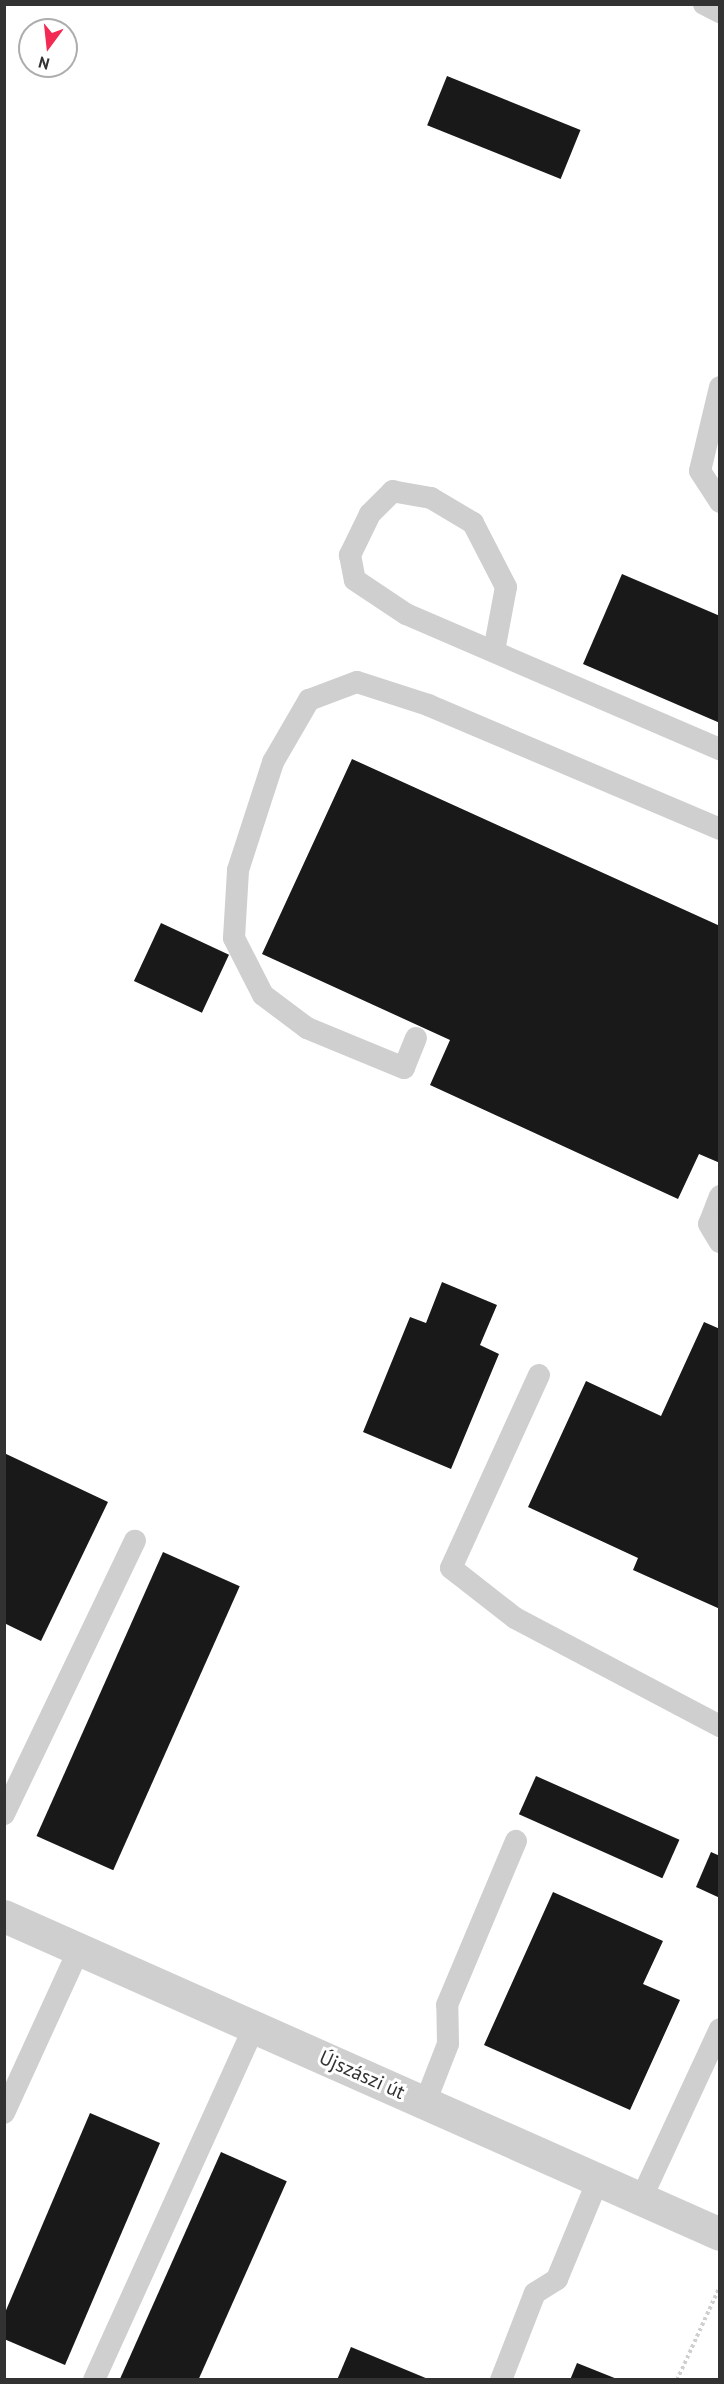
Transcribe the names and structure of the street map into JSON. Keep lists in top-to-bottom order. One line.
{"streets":{"street":["Újszászi út"]},"north":"bottom"}
